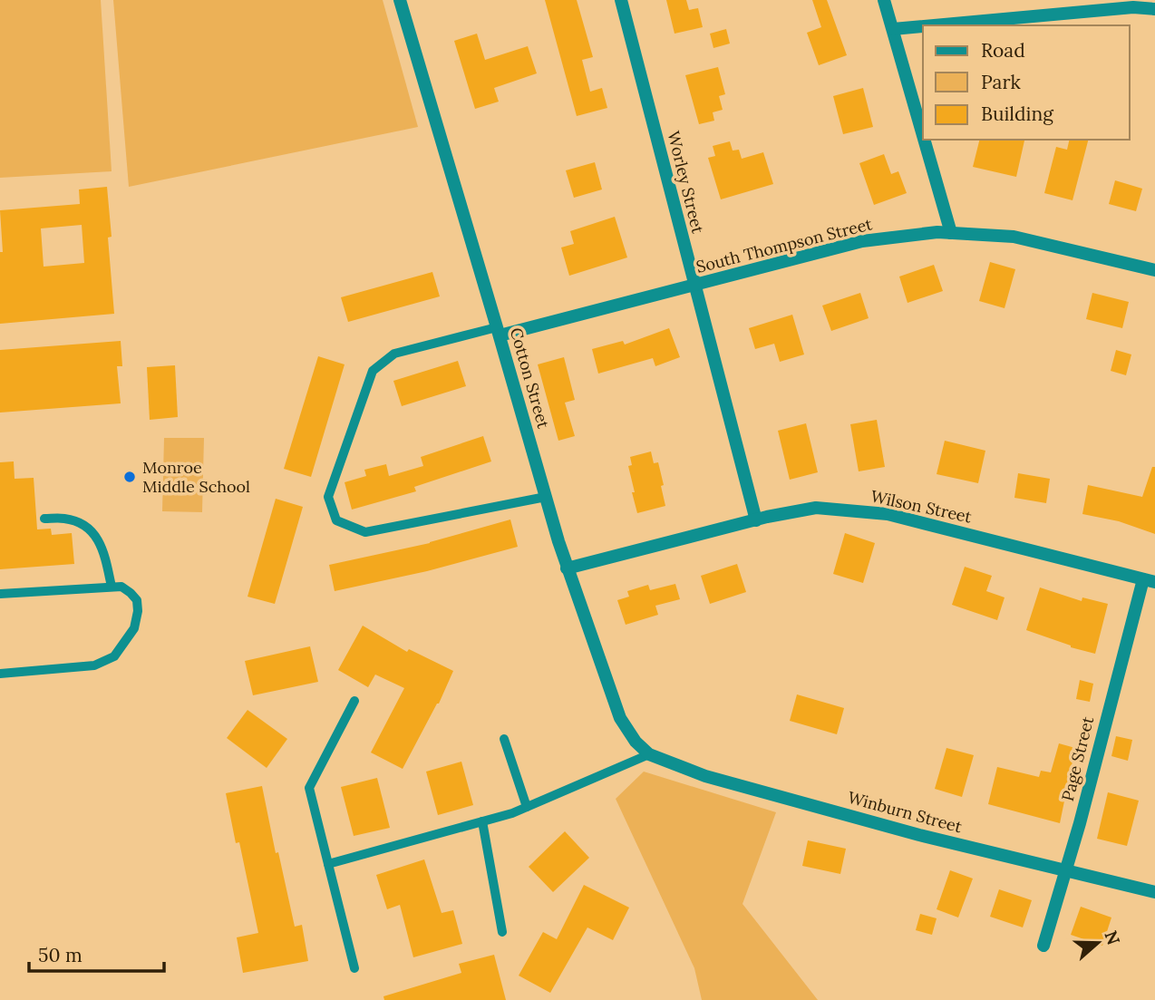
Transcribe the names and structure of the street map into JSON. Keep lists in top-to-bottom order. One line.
{"streets":{"street":["Worley Street","South Thompson Street","Cotton Street","Wilson Street","Page Street","Winburn Street"]},"crossings":[["Worley Street","South Thompson Street"],["Worley Street","Wilson Street"],["South Thompson Street","Cotton Street"],["Cotton Street","Wilson Street"],["Cotton Street","Winburn Street"],["Wilson Street","Page Street"],["Page Street","Winburn Street"]],"places":["Monroe Middle School"],"legend":["Road","Park","Building"],"scale_bar":"50 m","north":"right"}
